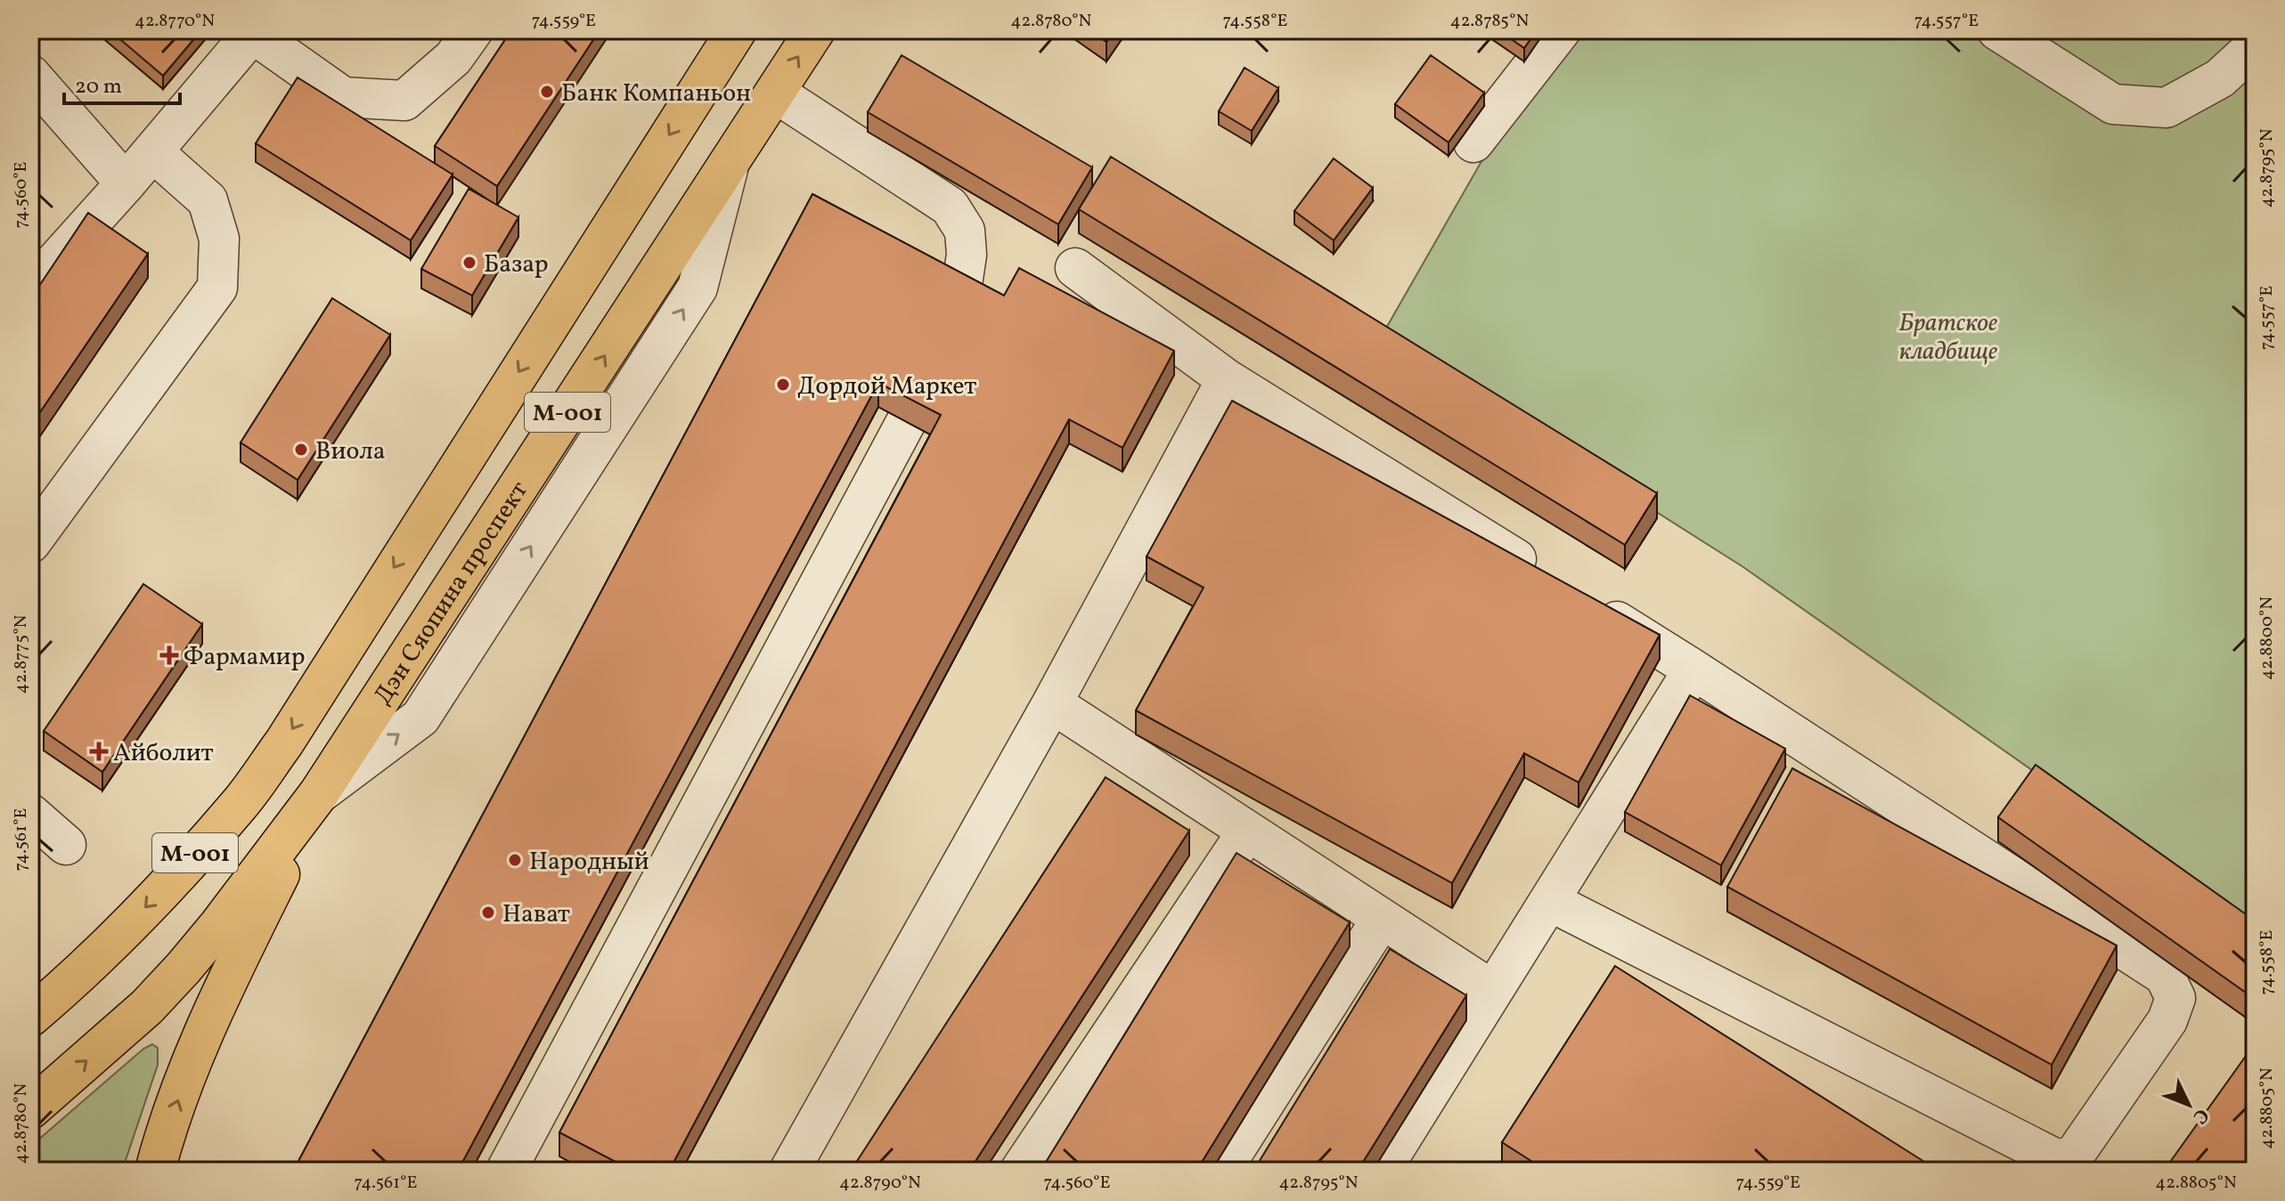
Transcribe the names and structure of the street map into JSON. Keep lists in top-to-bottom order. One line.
{"streets":{"main road":["M-001","Дэн Сяопина проспект"]},"parks":["Братское кладбище"],"places":{"other":["Банк Компаньон","Базар","Дордой Маркет","Виола","Народный","Нават"],"health":["Фармамир","Айболит"]},"scale_bar":"20 m","north":"bottom right","coordinates":["42.8770°N","74.559°E","42.8780°N","74.558°E","42.8785°N","74.557°E","42.8795°N","74.560°E","42.8800°N","42.8775°N","74.561°E","42.8805°N","42.8790°N"]}
